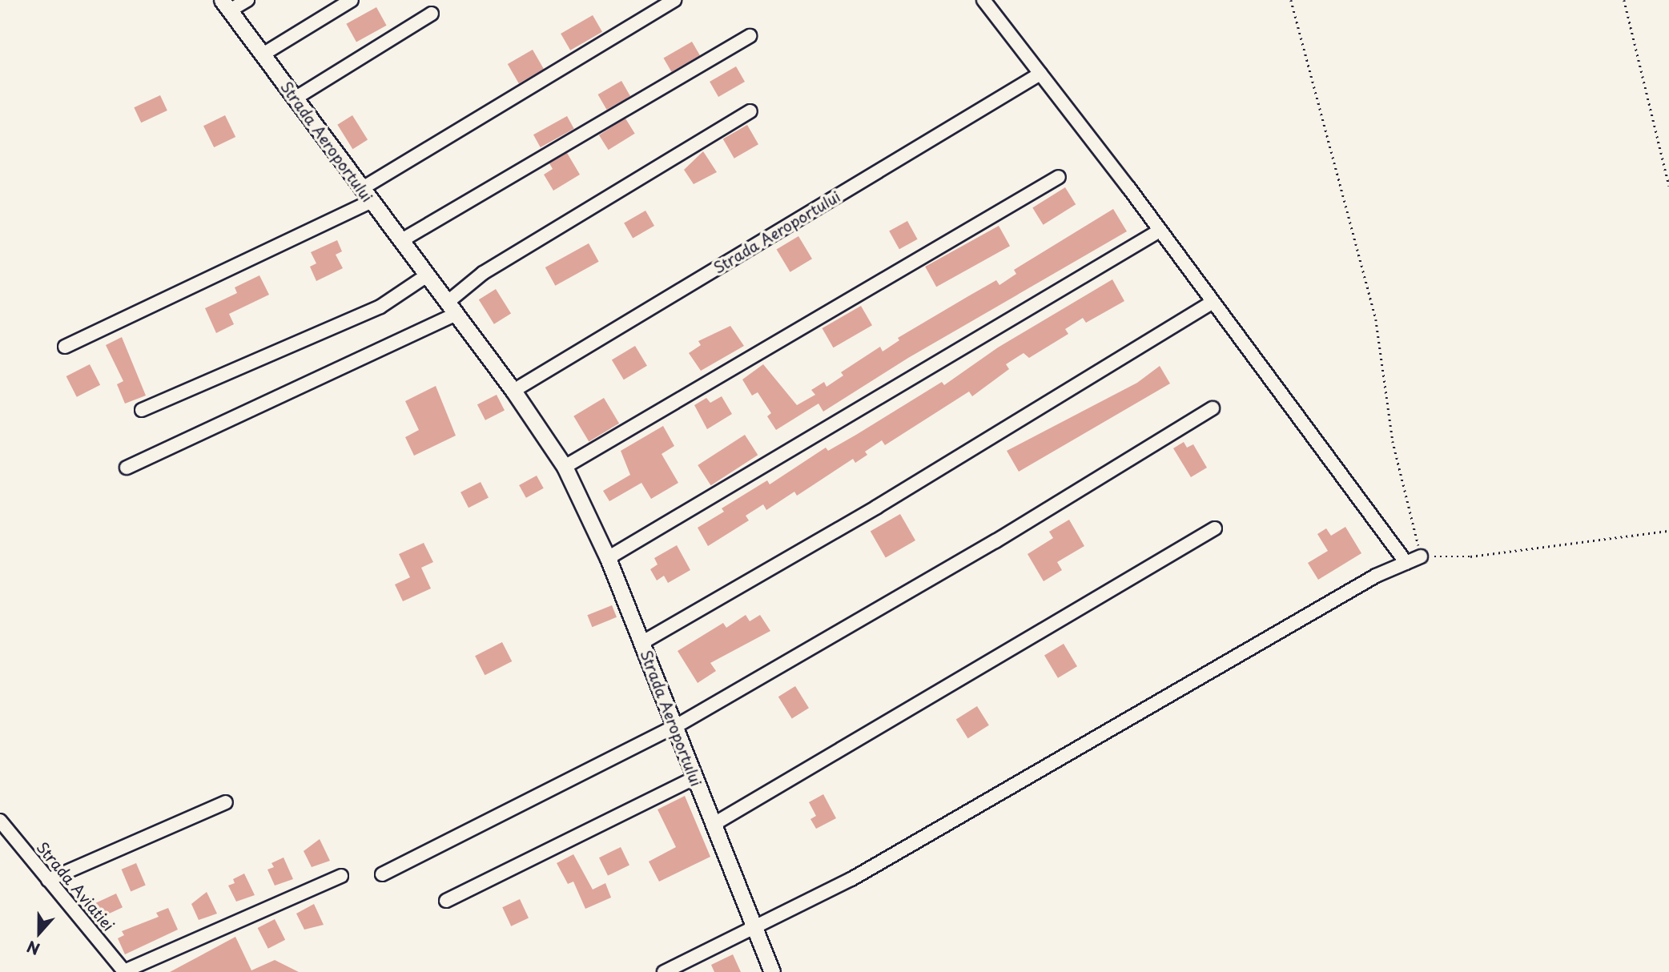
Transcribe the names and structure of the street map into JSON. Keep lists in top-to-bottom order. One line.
{"streets":{"street":["Strada Aeroportului","Strada Aviatiei"]},"north":"bottom"}
